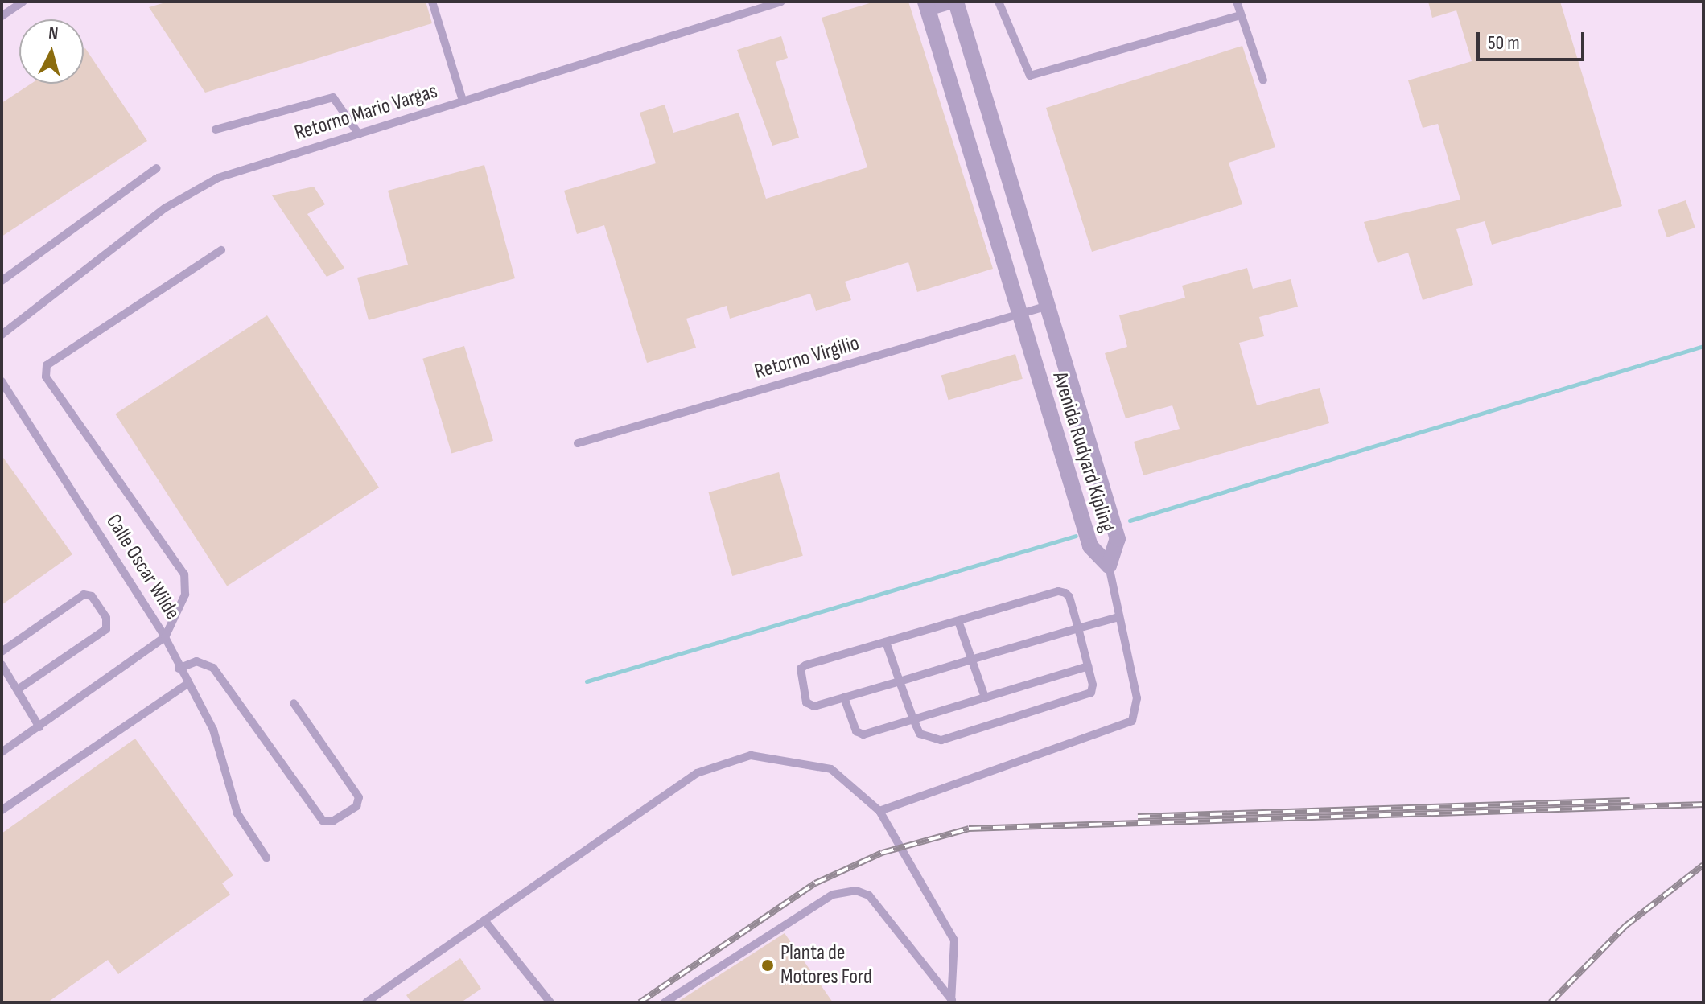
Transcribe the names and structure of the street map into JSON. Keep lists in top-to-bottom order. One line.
{"streets":{"street":["Avenida Rudyard Kipling"],"lane":["Retorno Mario Vargas","Retorno Virgilio","Calle Oscar Wilde"]},"crossings":[["Retorno Virgilio","Avenida Rudyard Kipling"]],"places":["Planta de Motores Ford"],"scale_bar":"50 m","north":"top"}
